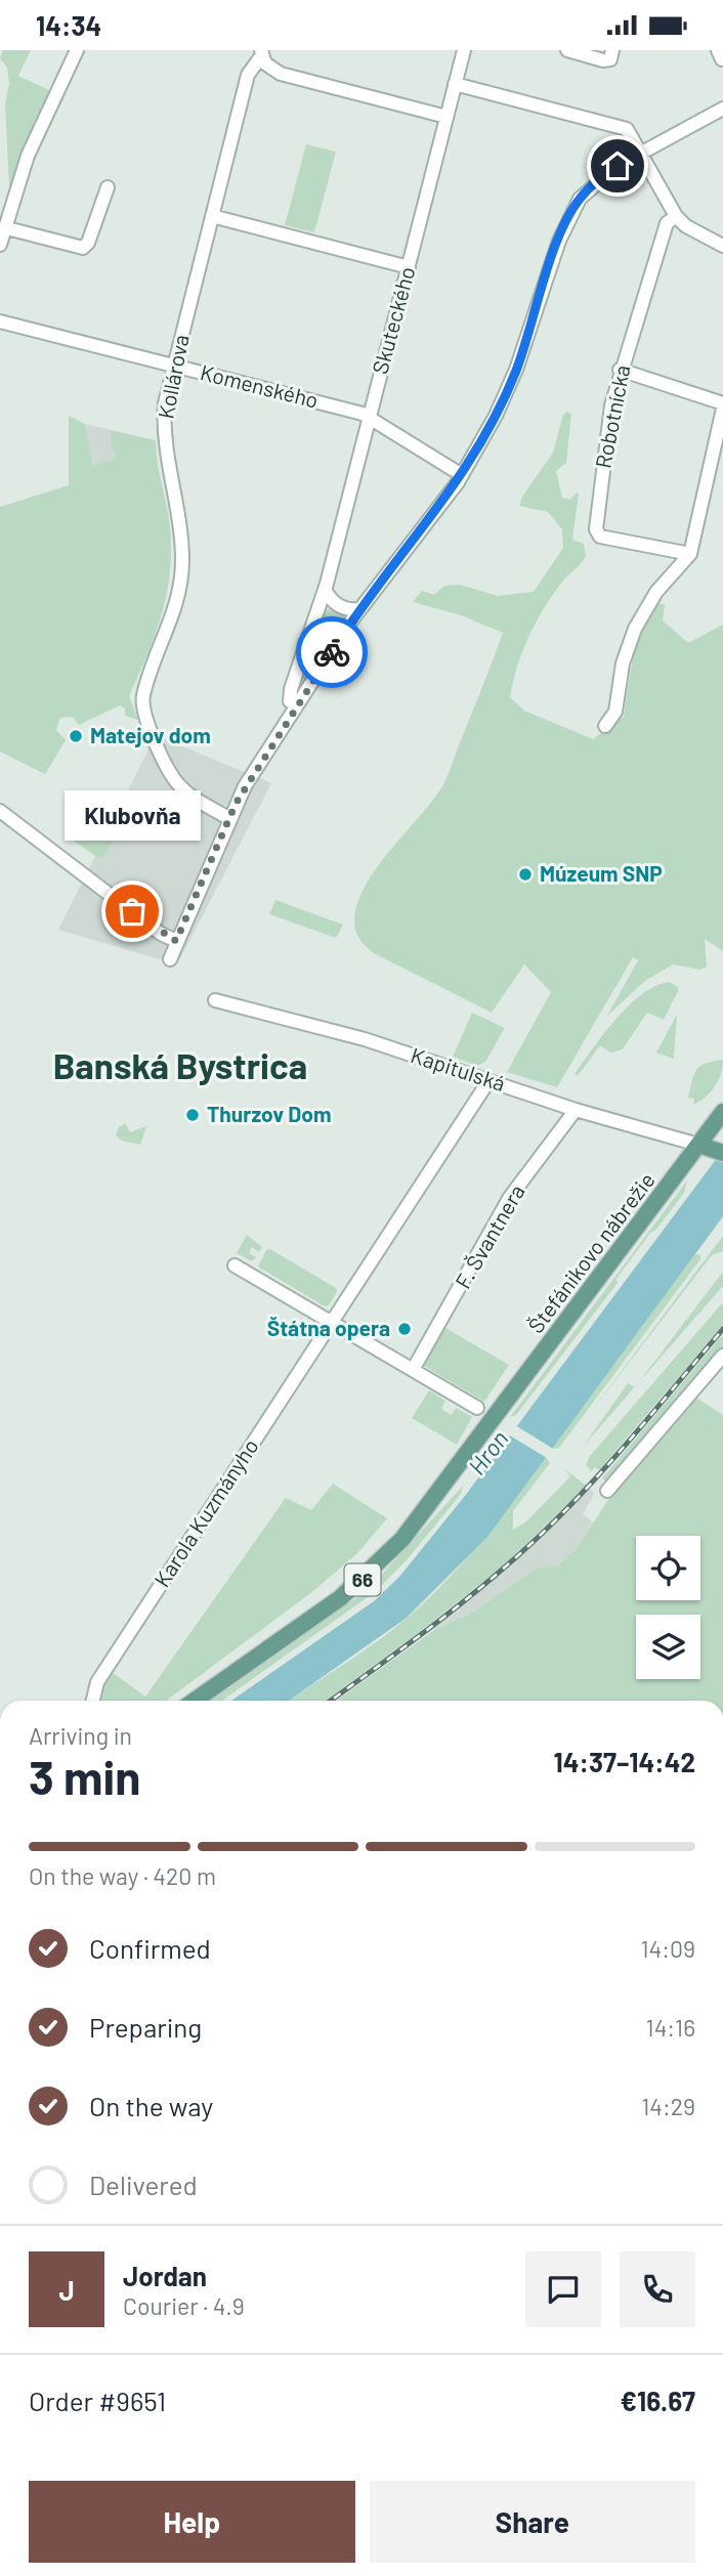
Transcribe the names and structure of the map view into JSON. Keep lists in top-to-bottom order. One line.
{"streets":{"main road":["Štefánikovo nábrežie","66"],"street":["Skuteckého","Kollárova","Komenského","Robotnícka","Kapitulská","F. Švantnera","Karola Kuzmányho"]},"crossings":[["Skuteckého","Komenského"],["Kollárova","Komenského"],["Kapitulská","F. Švantnera"],["Kapitulská","Štefánikovo nábrežie"],["Kapitulská","Karola Kuzmányho"]],"districts":["Banská Bystrica"],"water":["Hron"],"places":["Matejov dom","Múzeum SNP","Klubovňa","Thurzov Dom","Štátna opera"],"page":{"status":"14:34","bubble":"Klubovňa","heading":["3 min","Arriving in","14:37–14:42"],"panel":["Jordan","Courier · 4.9","Order #9651","€16.67"],"bar":"On the way · 420 m","list":[["Confirmed","14:09"],["Preparing","14:16"],["On the way","14:29"],"Delivered"],"round":"J","buttons":["Help","Share"]}}
